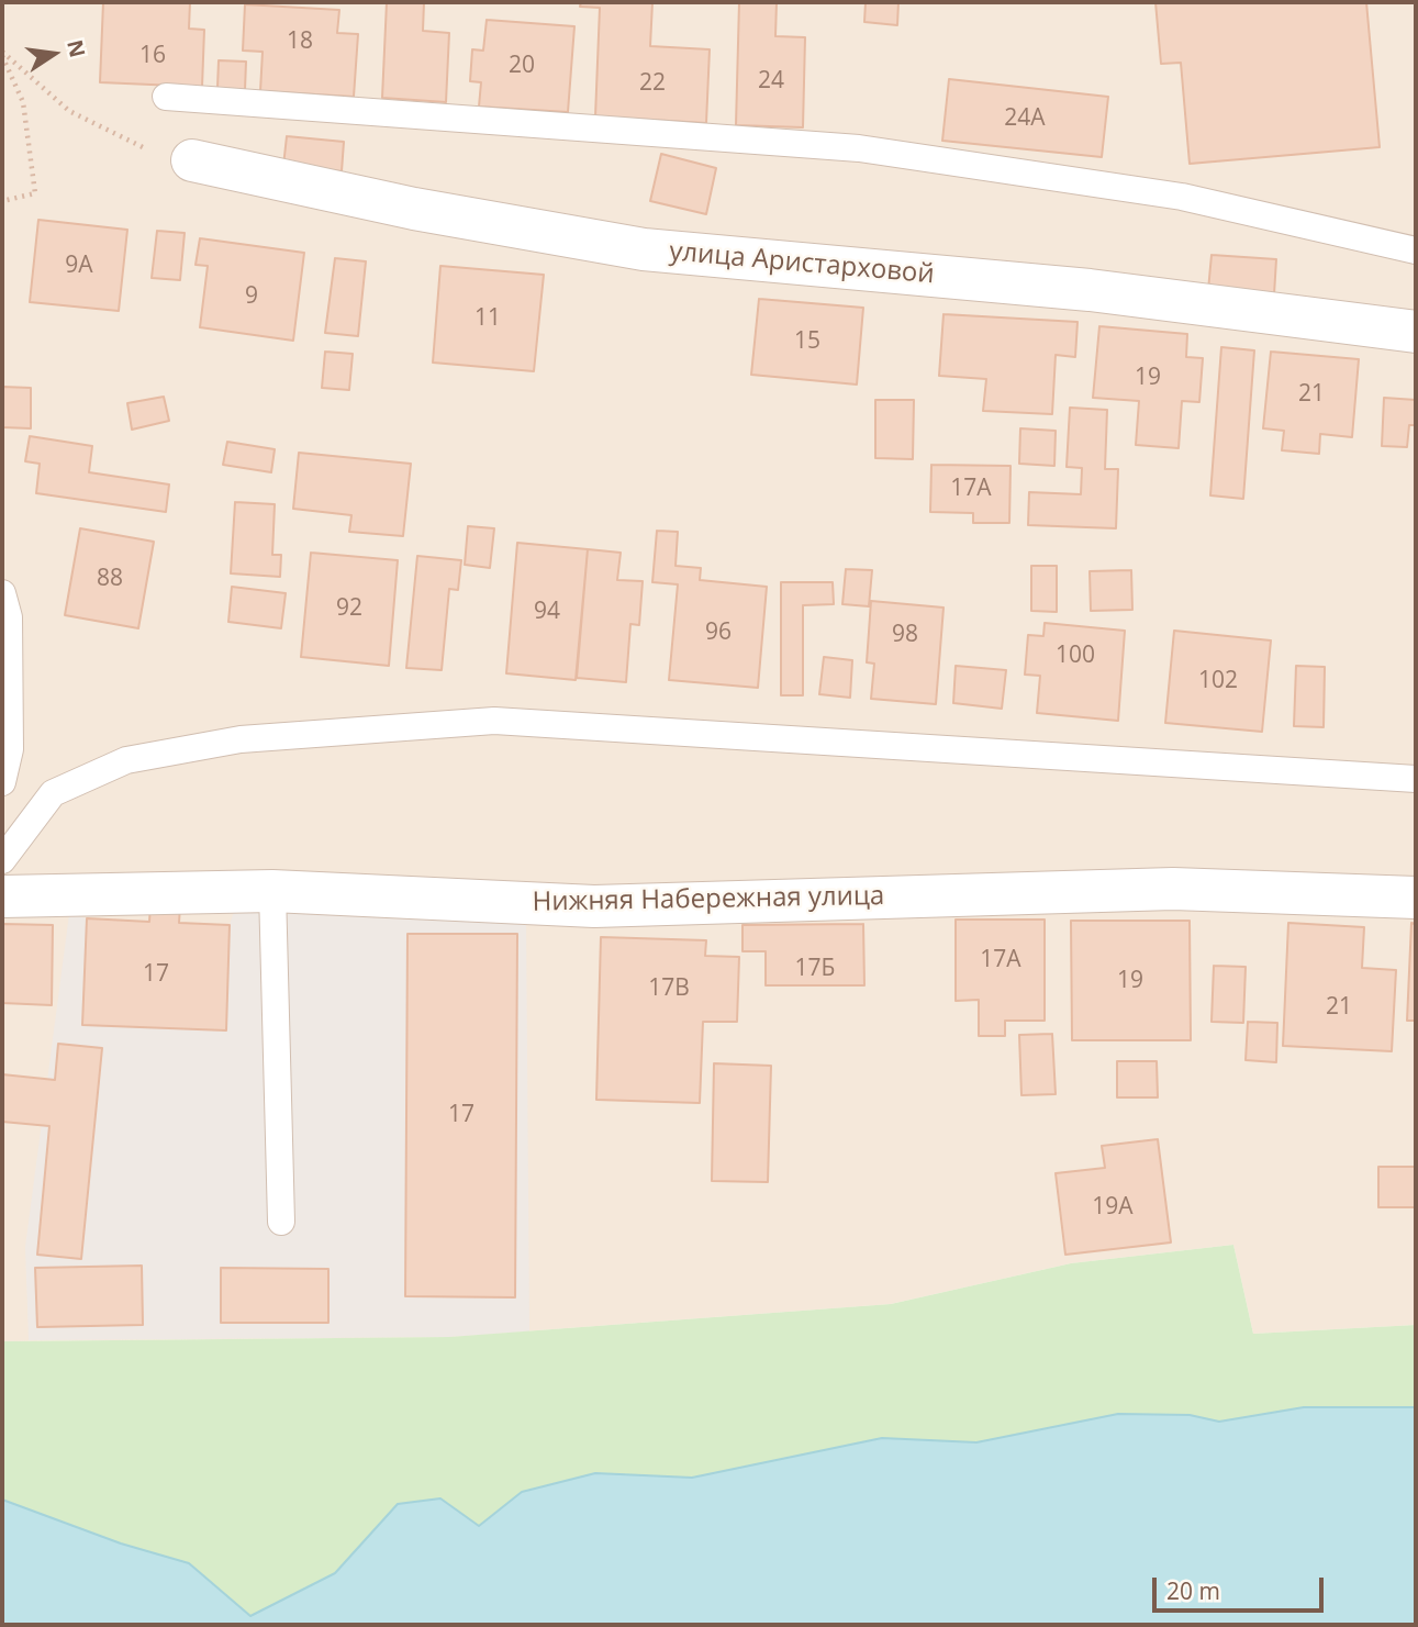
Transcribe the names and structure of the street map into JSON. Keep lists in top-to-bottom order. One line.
{"streets":{"street":["улица Аристарховой","Нижняя Набережная улица"]},"house_numbers":["18","16","20","24","22","24А","9А","9","11","15","19","21","17А","88","92","94","96","98","100","102","17А","17Б","17","19","17В","21","17","19А"],"scale_bar":"20 m","north":"right"}
